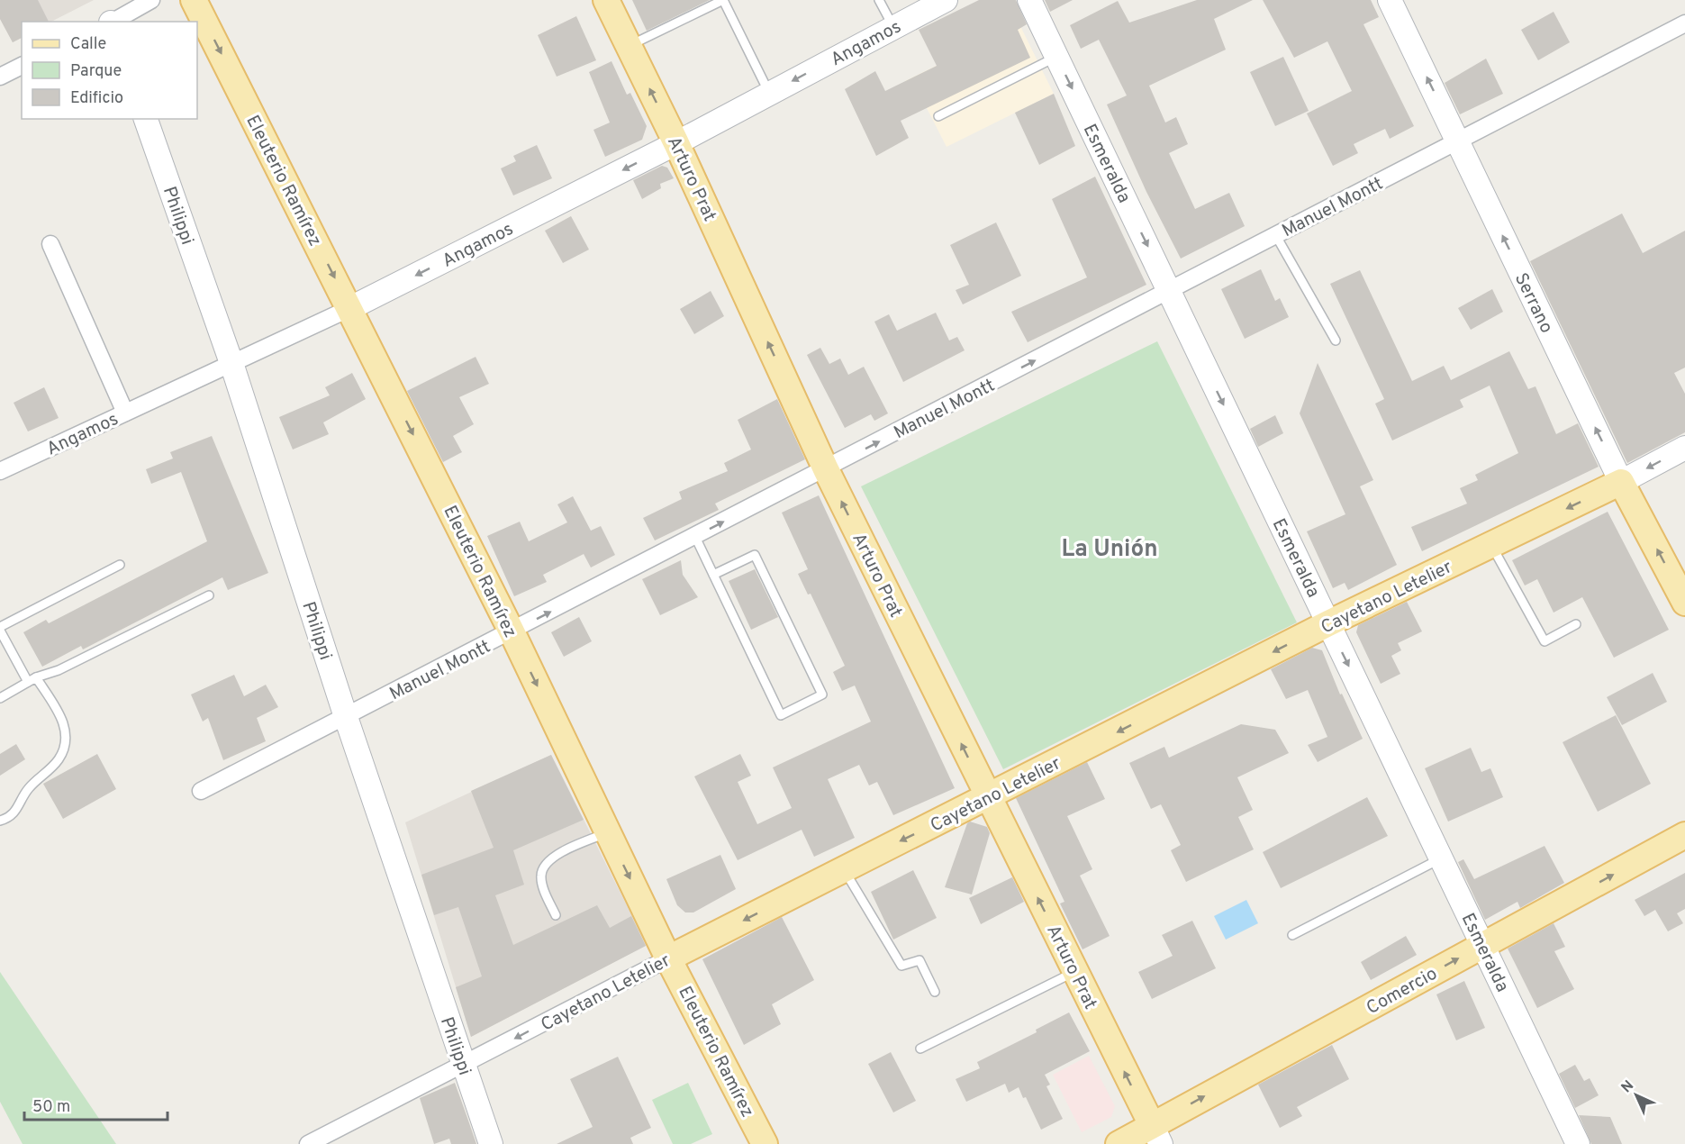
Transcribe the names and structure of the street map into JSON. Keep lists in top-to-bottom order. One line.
{"streets":{"main road":["Arturo Prat","Eleuterio Ramírez","Serrano","Cayetano Letelier","Comercio"],"street":["Angamos","Esmeralda","Manuel Montt","Philippi"]},"crossings":[["Angamos","Arturo Prat"],["Angamos","Eleuterio Ramírez"],["Angamos","Philippi"],["Esmeralda","Manuel Montt"],["Esmeralda","Cayetano Letelier"],["Esmeralda","Comercio"],["Arturo Prat","Manuel Montt"],["Arturo Prat","Cayetano Letelier"],["Arturo Prat","Comercio"],["Eleuterio Ramírez","Manuel Montt"],["Eleuterio Ramírez","Cayetano Letelier"],["Manuel Montt","Philippi"],["Manuel Montt","Serrano"],["Philippi","Cayetano Letelier"],["Serrano","Cayetano Letelier"]],"one_way":["Angamos","Esmeralda","Arturo Prat","Eleuterio Ramírez","Manuel Montt","Serrano","Cayetano Letelier","Comercio"],"districts":["La Unión"],"legend":["Calle","Parque","Edificio"],"scale_bar":"50 m","north":"top left"}
